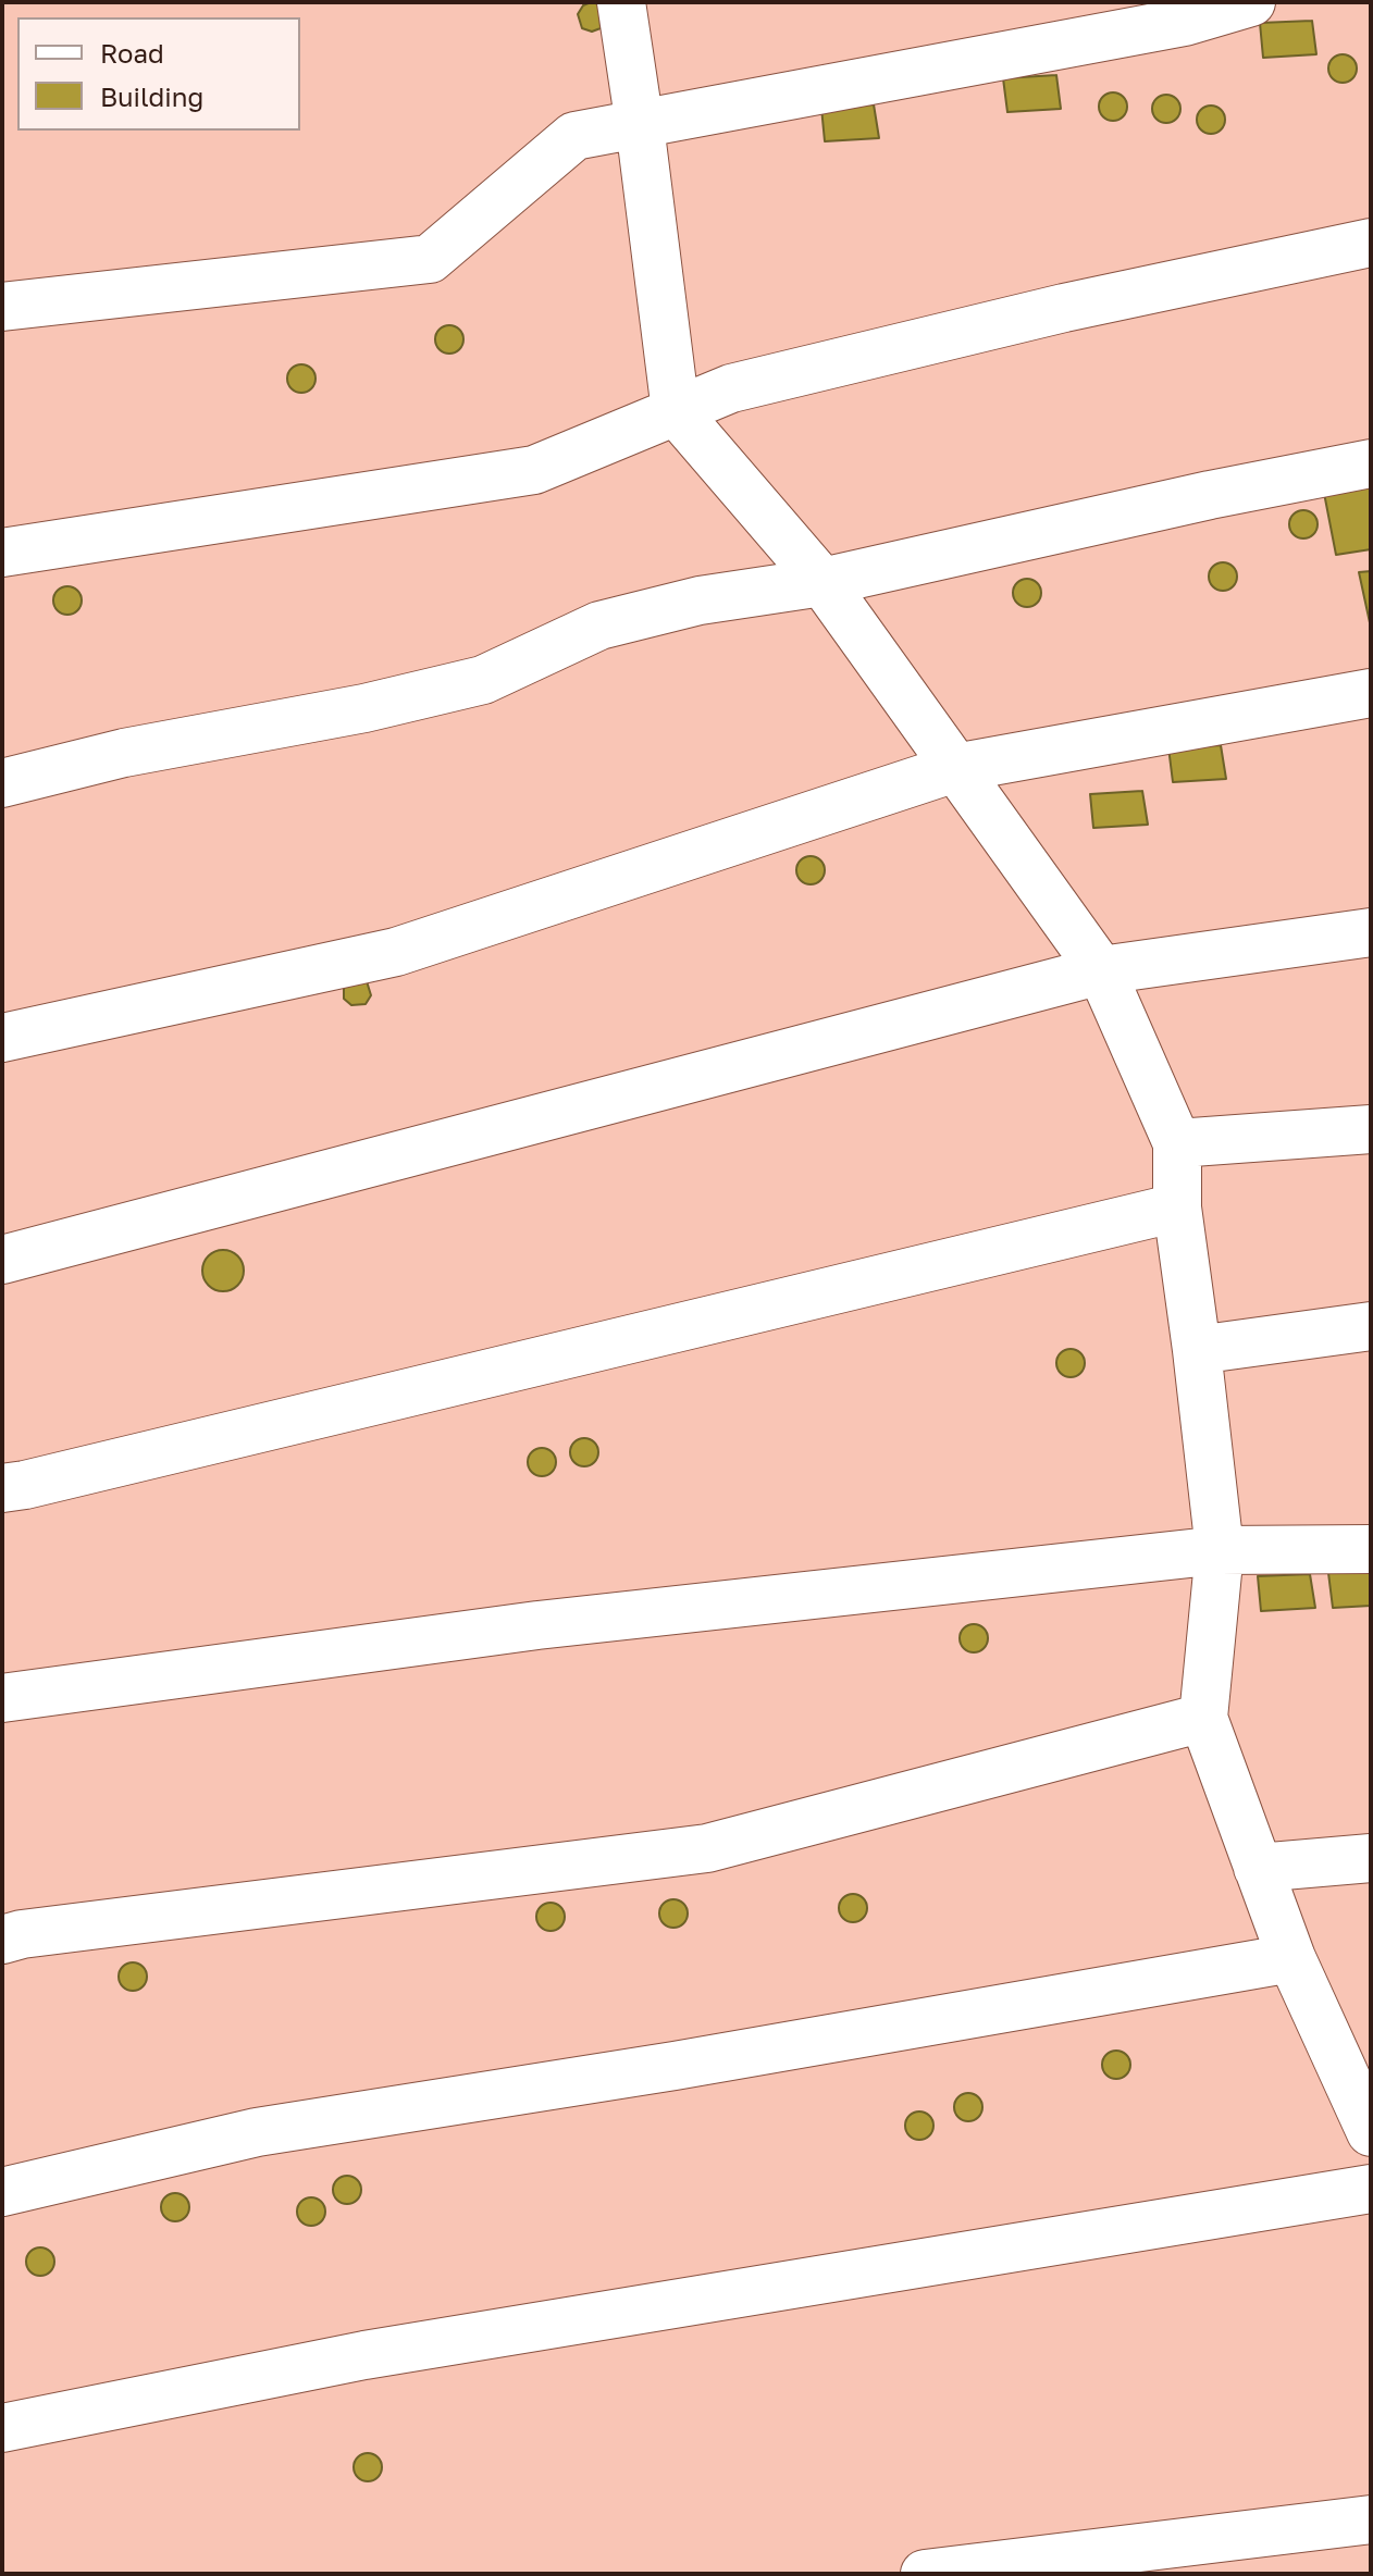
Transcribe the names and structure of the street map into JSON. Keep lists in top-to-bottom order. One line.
{"legend":["Road","Building"]}
